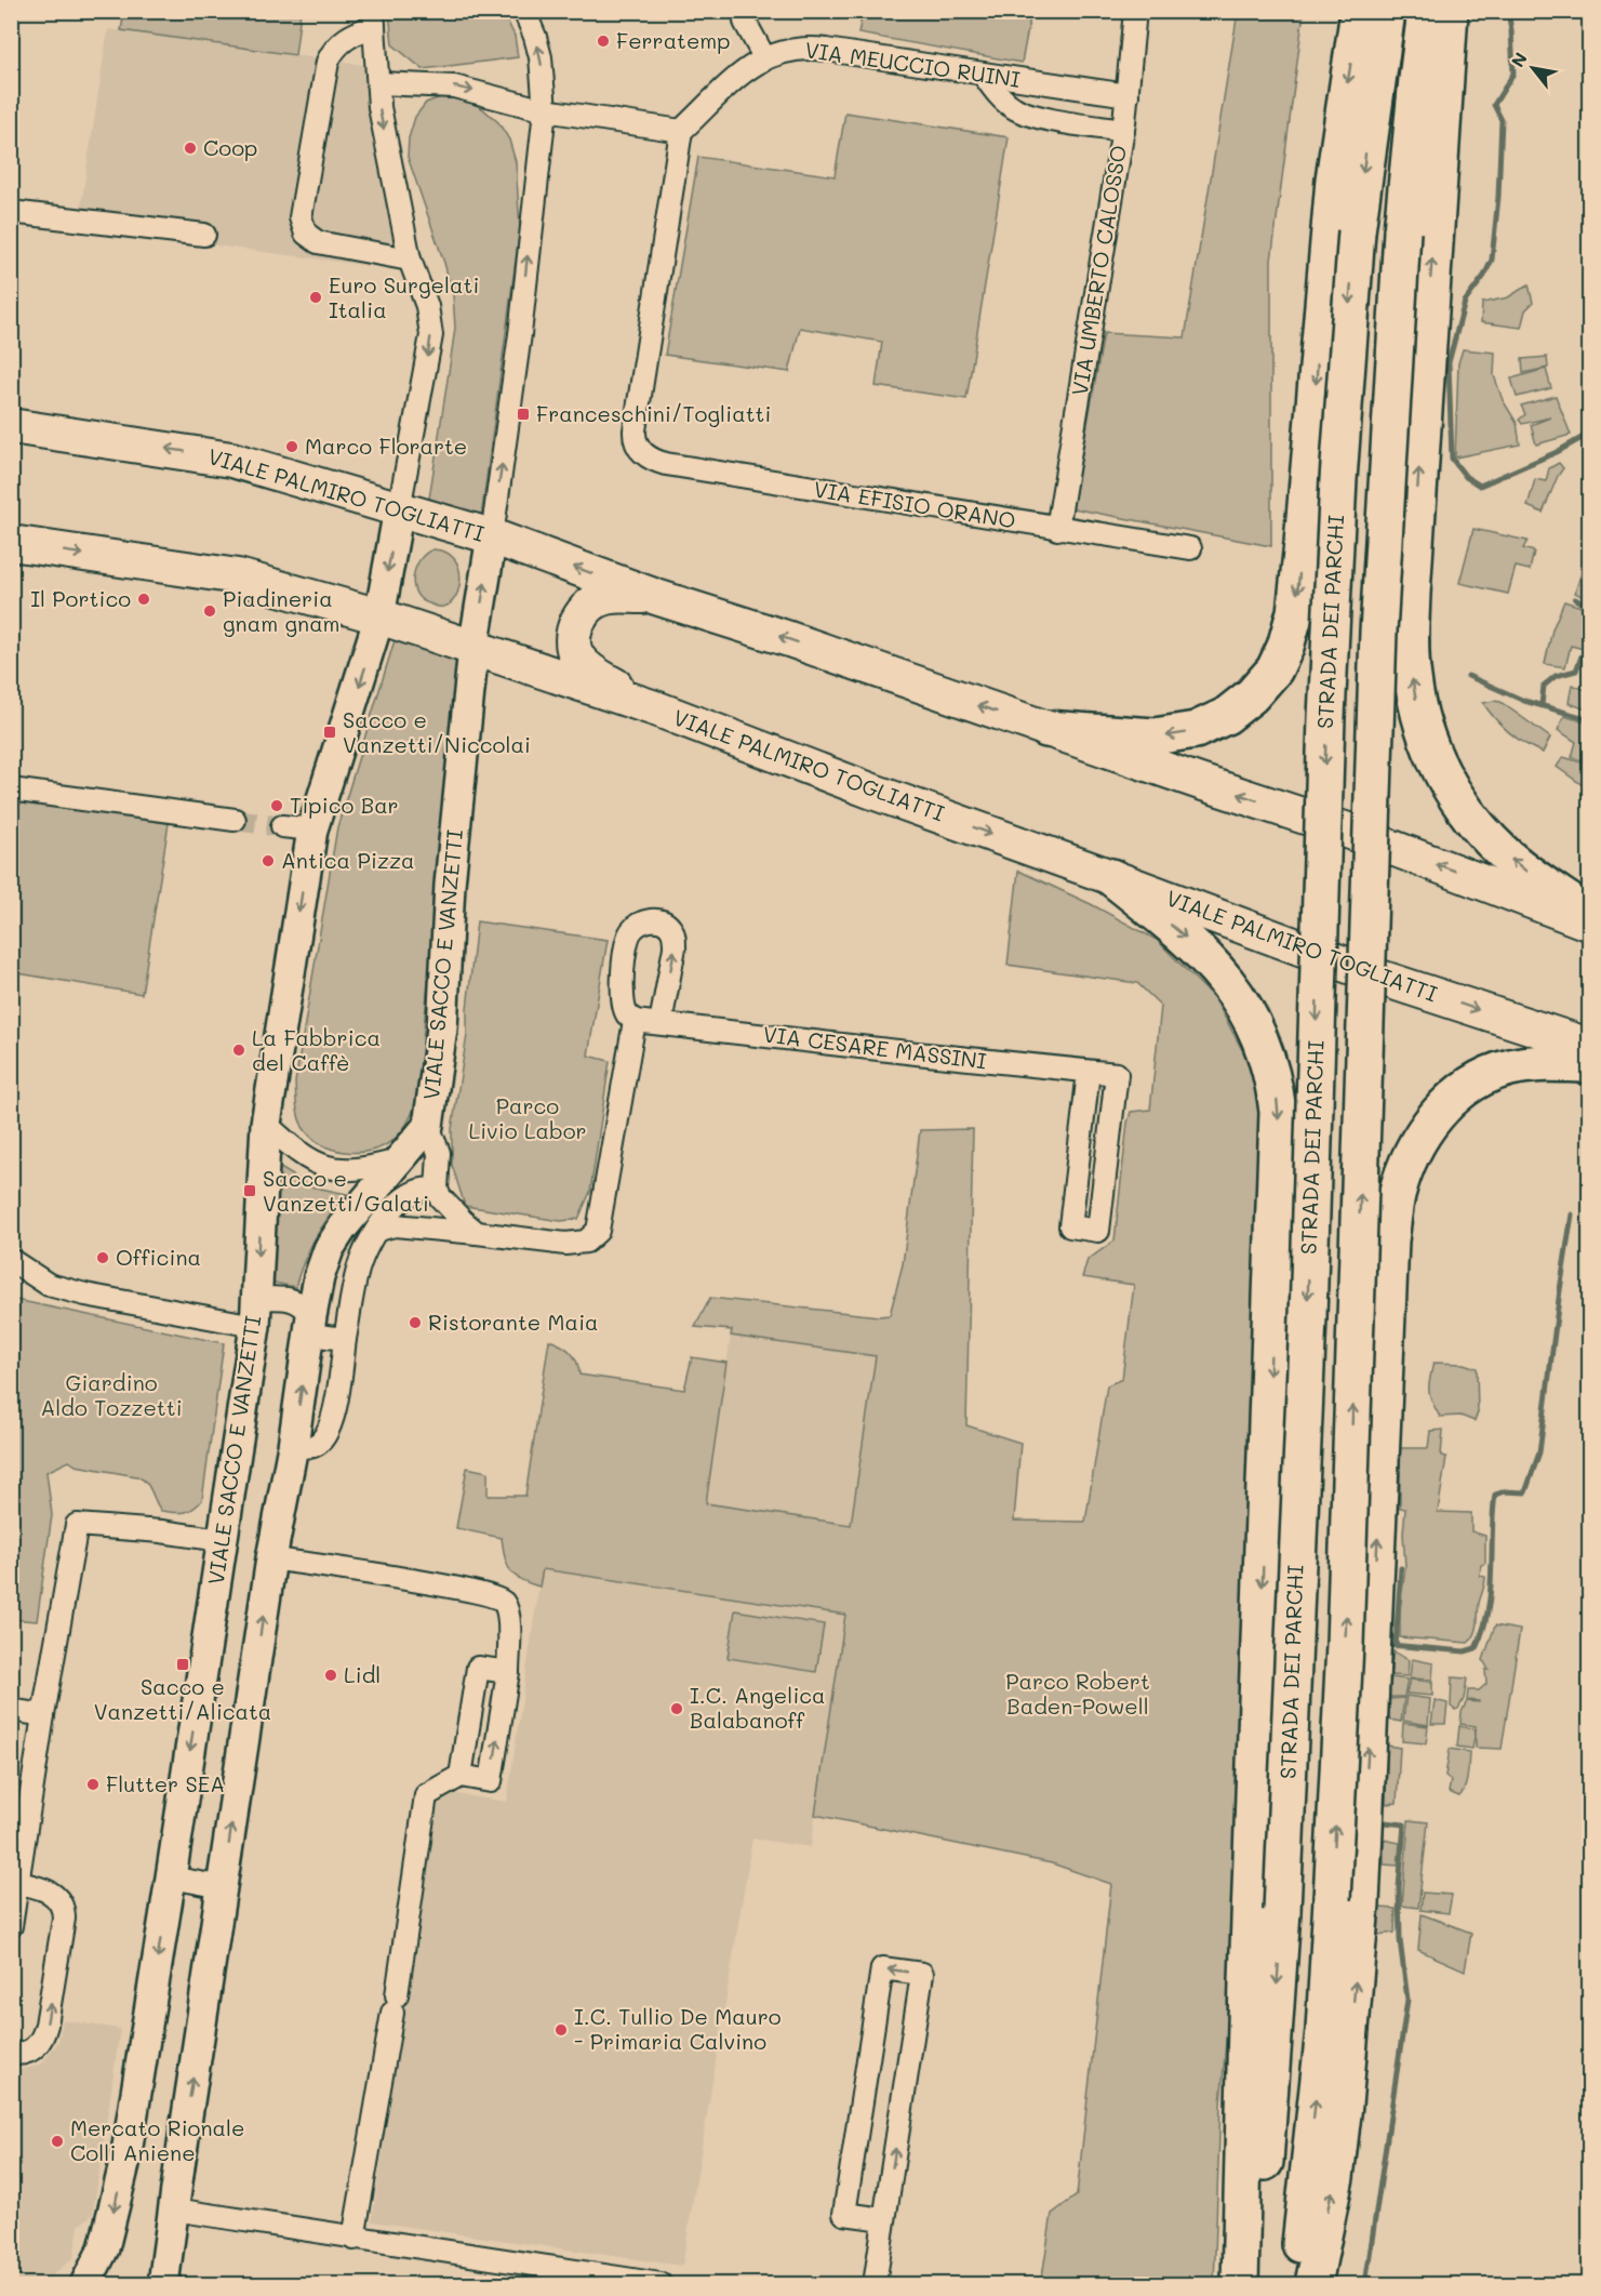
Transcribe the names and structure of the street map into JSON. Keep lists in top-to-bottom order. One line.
{"streets":{"highway":["STRADA DEI PARCHI"],"main road":["VIALE PALMIRO TOGLIATTI"],"street":["VIA MEUCCIO RUINI","VIA UMBERTO CALOSSO","VIA EFISIO ORANO","VIALE SACCO E VANZETTI","VIA CESARE MASSINI"]},"crossings":[["VIA MEUCCIO RUINI","VIA UMBERTO CALOSSO"],["VIA MEUCCIO RUINI","VIA EFISIO ORANO"],["VIA UMBERTO CALOSSO","VIA EFISIO ORANO"],["VIALE PALMIRO TOGLIATTI","VIALE SACCO E VANZETTI"]],"parks":["Parco Livio Labor","Giardino Aldo Tozzetti","Parco Robert Baden-Powell"],"places":{"other":["Ferratemp","Coop","Euro Surgelati Italia","Marco Florarte","Il Portico","Piadineria gnam gnam","Tipico Bar","Antica Pizza","La Fabbrica del Caffè","Officina","Ristorante Maia","Lidl","I.C. Angelica Balabanoff","Flutter SEA","I.C. Tullio De Mauro - Primaria Calvino","Mercato Rionale Colli Aniene"],"transit":["Franceschini/Togliatti","Sacco e Vanzetti/Niccolai","Sacco e Vanzetti/Galati","Sacco e Vanzetti/Alicata"]},"north":"top left"}
